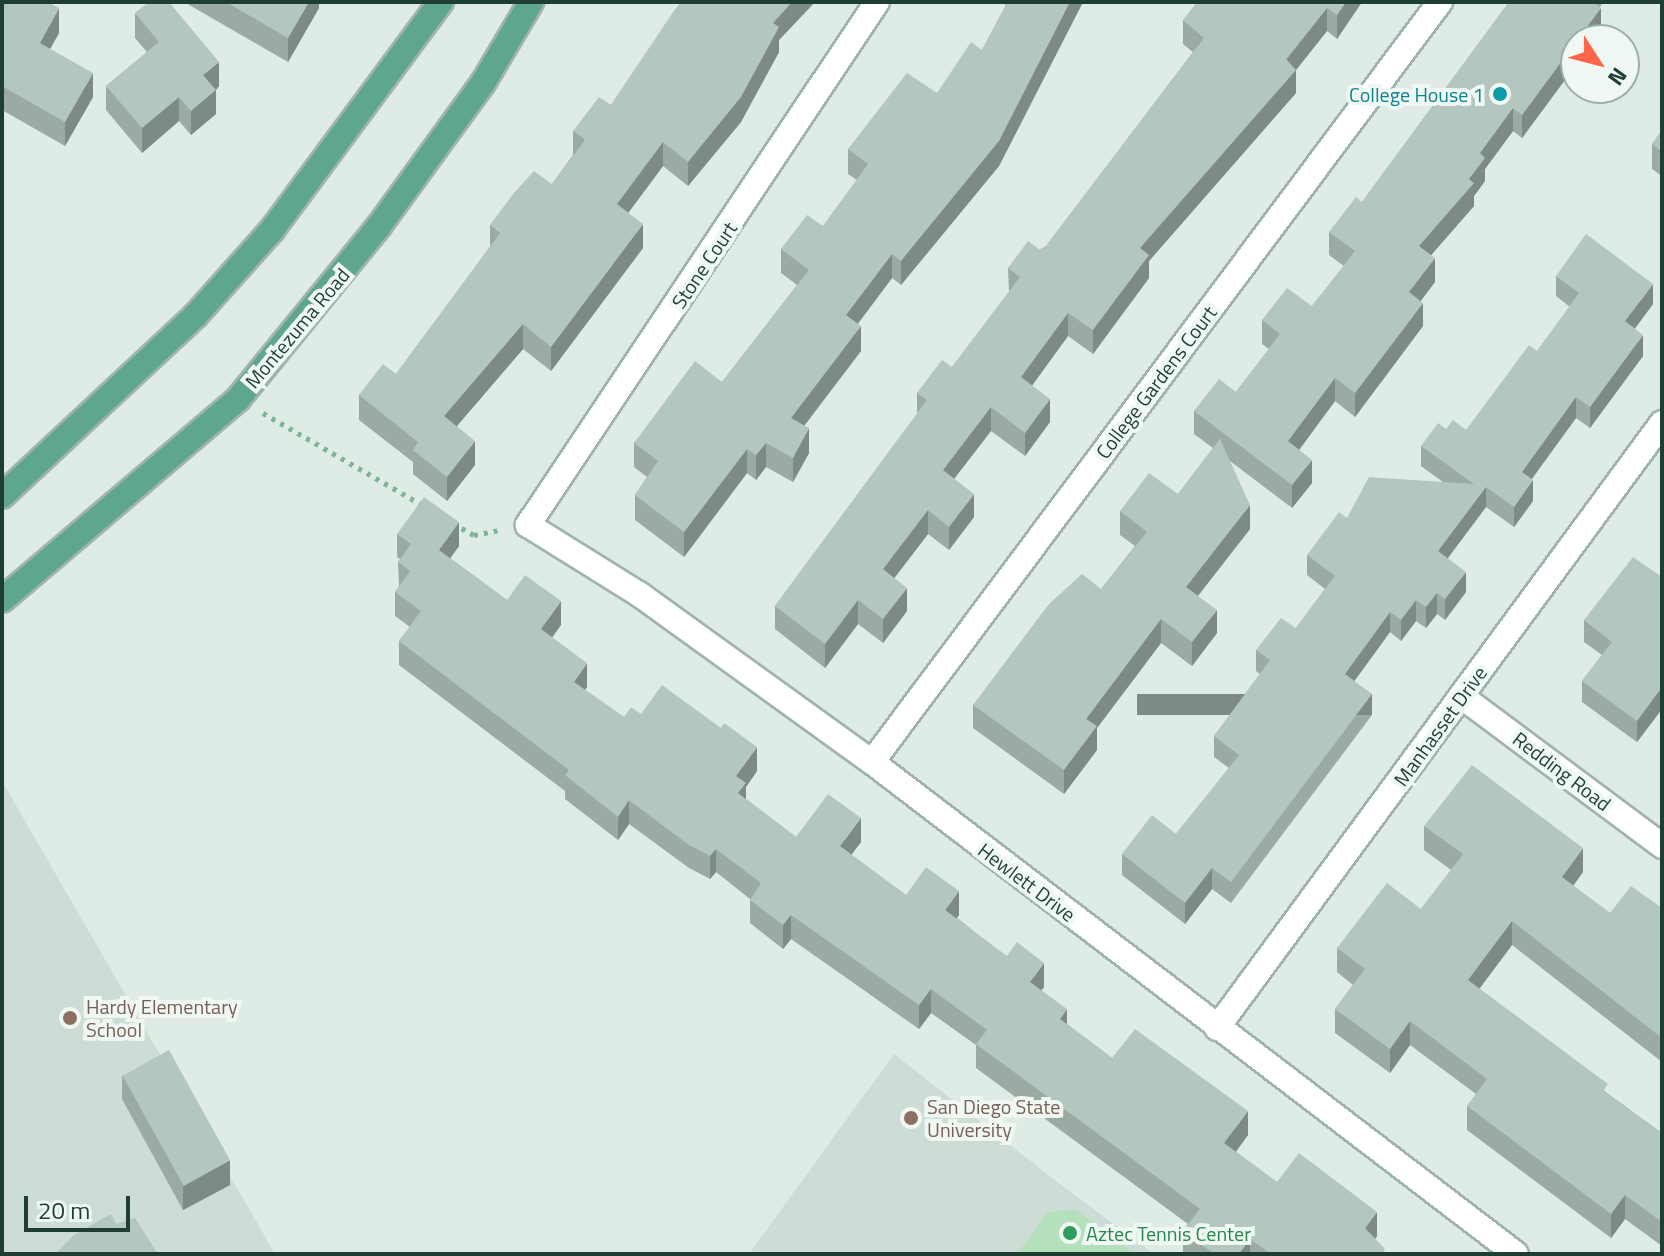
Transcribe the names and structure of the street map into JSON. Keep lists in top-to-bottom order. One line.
{"streets":{"main road":["Montezuma Road"],"street":["Stone Court","College Gardens Court","Manhasset Drive","Redding Road","Hewlett Drive"]},"crossings":[["Stone Court","Hewlett Drive"],["College Gardens Court","Hewlett Drive"],["Manhasset Drive","Redding Road"],["Manhasset Drive","Hewlett Drive"]],"places":["College House 1","Hardy Elementary School","San Diego State University","Aztec Tennis Center"],"scale_bar":"20 m","north":"bottom right"}
